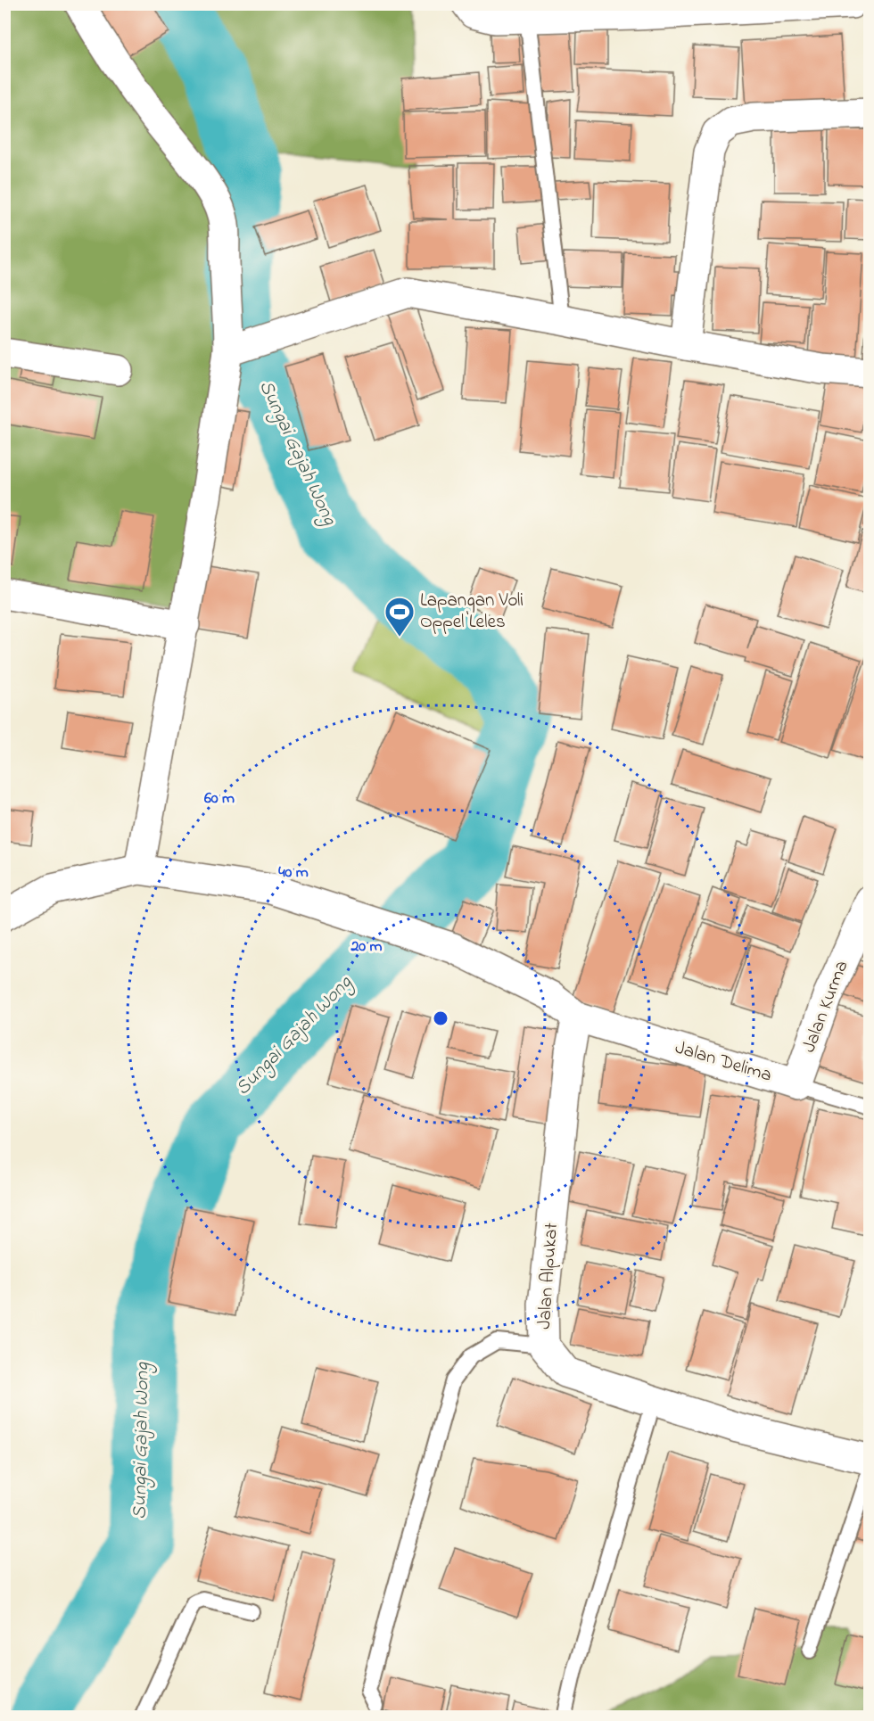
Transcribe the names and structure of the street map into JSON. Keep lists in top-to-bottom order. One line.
{"streets":{"street":["Jalan Kurma","Jalan Delima","Jalan Alpukat"]},"crossings":[["Jalan Kurma","Jalan Delima"],["Jalan Delima","Jalan Alpukat"]],"water":["Sungai Gajah Wong"],"places":{"sports":["Lapangan Voli Oppel Leles"]},"rings":["60 m","40 m","20 m"]}
